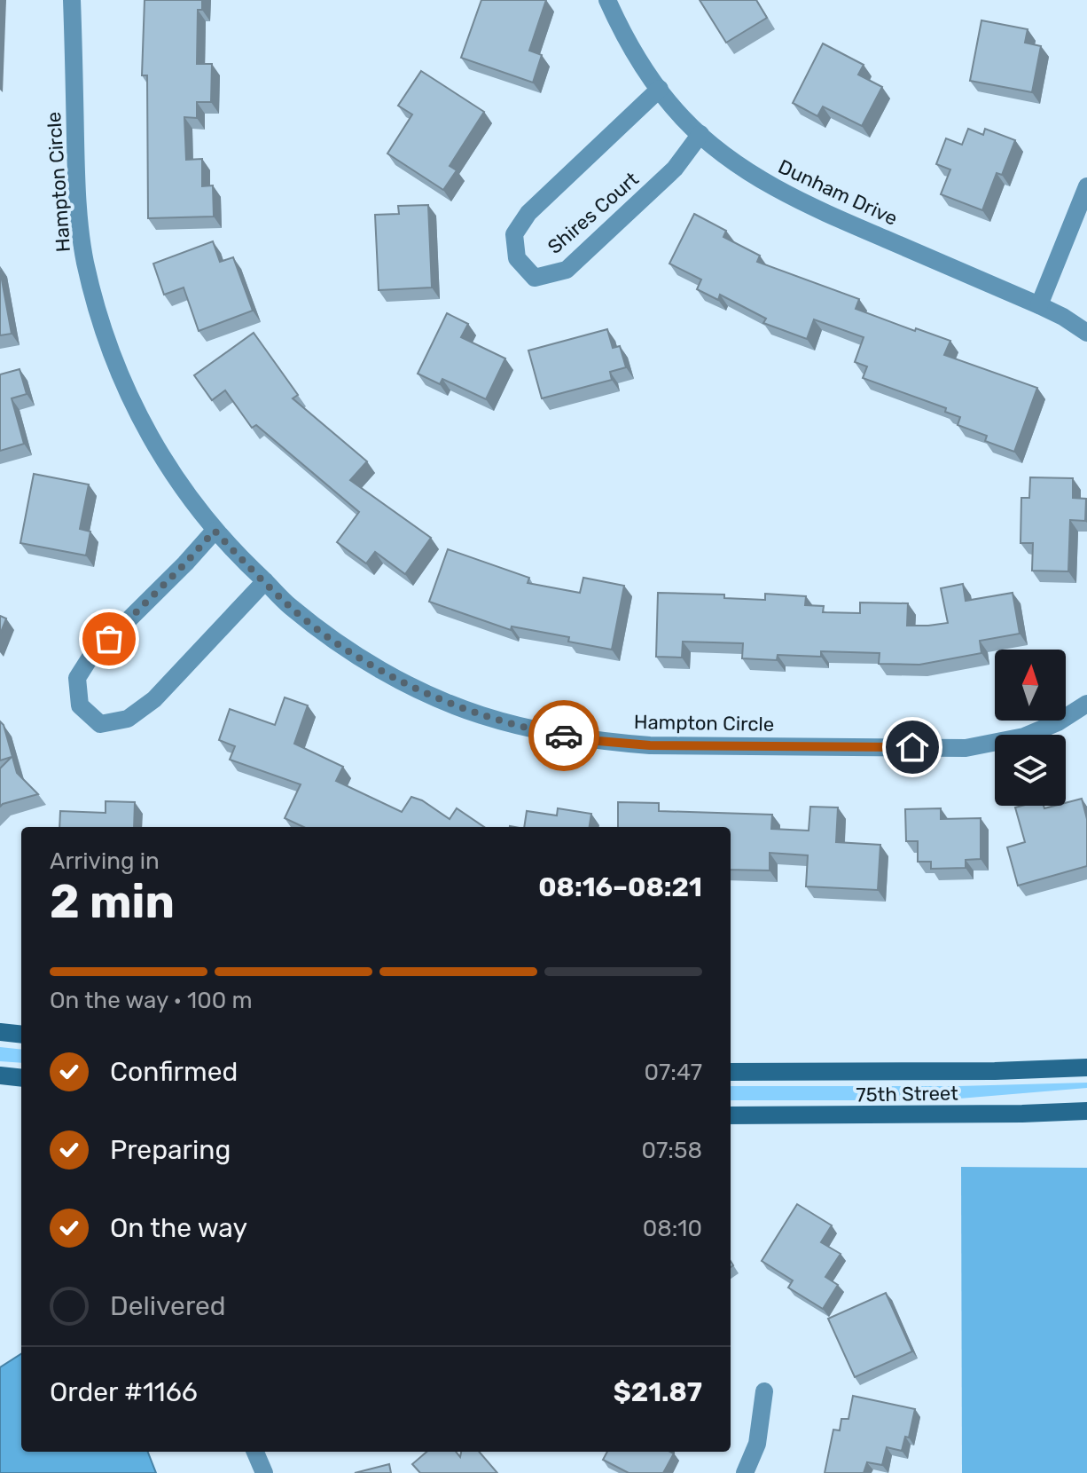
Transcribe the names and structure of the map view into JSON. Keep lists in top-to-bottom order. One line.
{"streets":{"main road":["75th Street"],"street":["Hampton Circle","Dunham Drive","Shires Court"]},"crossings":[["Dunham Drive","Shires Court"]],"north":"top","page":{"heading":["2 min","Arriving in","08:16–08:21"],"panel":["Order #1166","$21.87"],"bar":"On the way · 100 m","list":[["Confirmed","07:47"],["Preparing","07:58"],["On the way","08:10"],"Delivered"]}}
